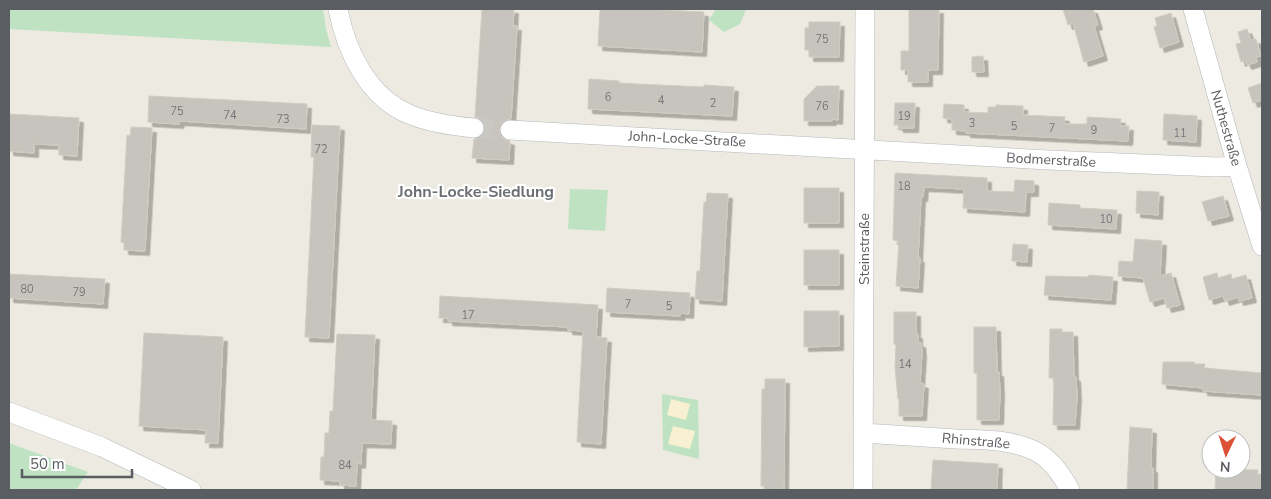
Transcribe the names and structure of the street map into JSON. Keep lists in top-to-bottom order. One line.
{"streets":{"street":["Nuthestraße","John-Locke-Straße","Bodmerstraße","Steinstraße","Rhinstraße"]},"crossings":[["Nuthestraße","Bodmerstraße"],["John-Locke-Straße","Bodmerstraße"],["John-Locke-Straße","Steinstraße"],["Bodmerstraße","Steinstraße"],["Steinstraße","Rhinstraße"]],"districts":["John-Locke-Siedlung"],"house_numbers":["75","6","4","2","76","75","74","19","73","3","5","7","9","11","72","18","10","80","79","7","5","17","14","84"],"scale_bar":"50 m","north":"bottom"}
